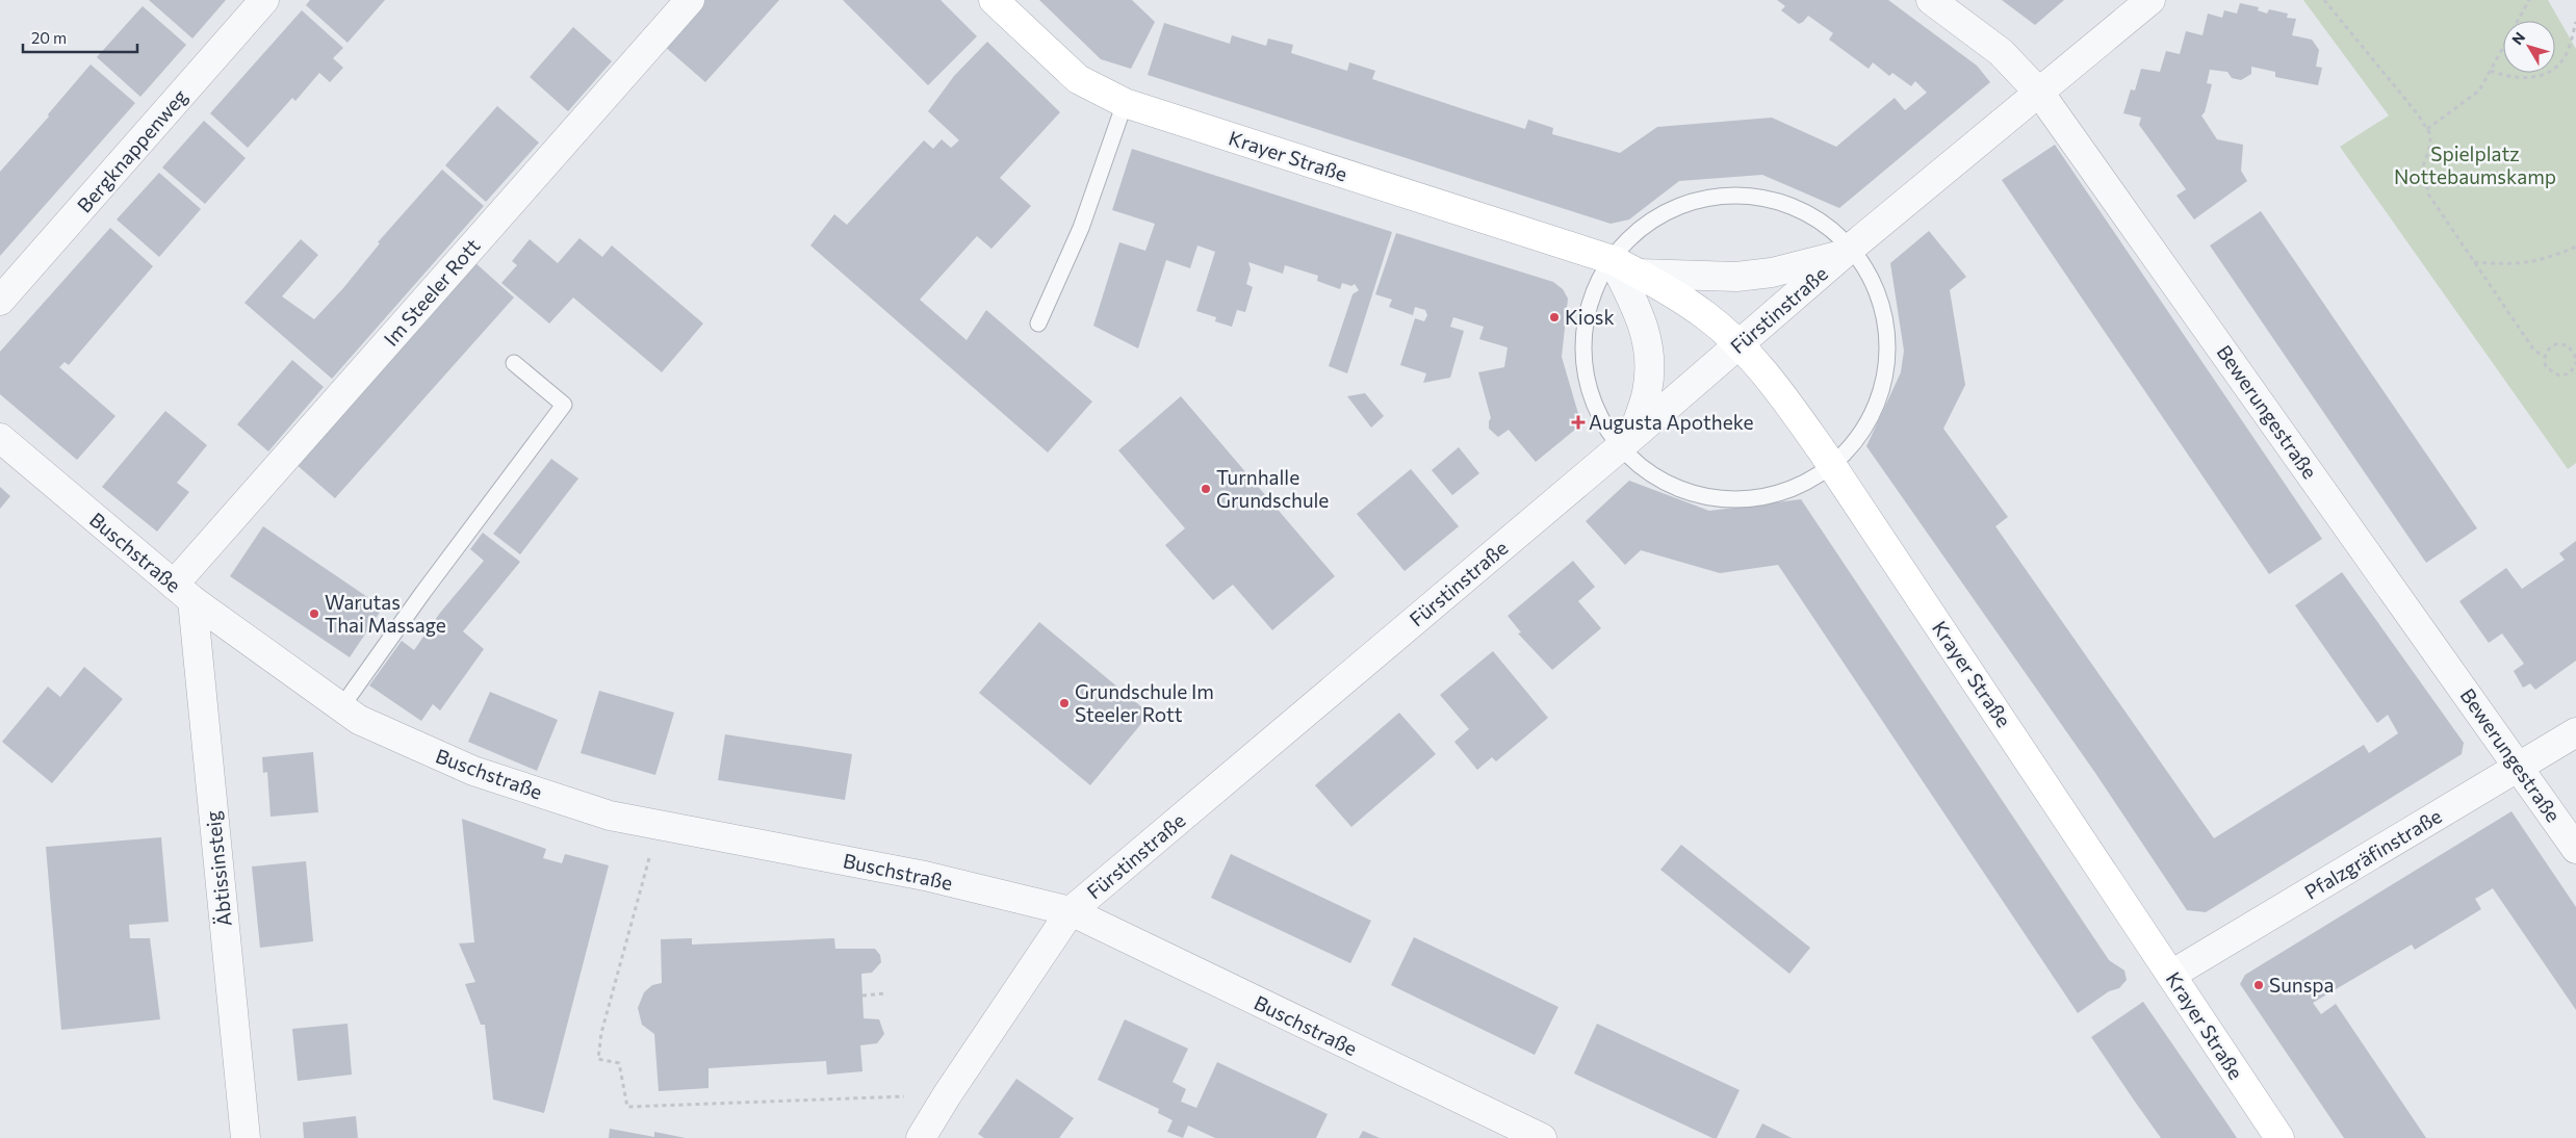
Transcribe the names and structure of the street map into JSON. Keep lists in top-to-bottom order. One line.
{"streets":{"main road":["Krayer Straße"],"street":["Bergknappenweg","Im Steeler Rott","Fürstinstraße","Bewerungestraße","Buschstraße","Pfalzgräfinstraße","Äbtissinsteig"]},"crossings":[["Krayer Straße","Fürstinstraße"],["Krayer Straße","Pfalzgräfinstraße"],["Im Steeler Rott","Buschstraße"],["Im Steeler Rott","Äbtissinsteig"],["Fürstinstraße","Bewerungestraße"],["Fürstinstraße","Buschstraße"],["Bewerungestraße","Pfalzgräfinstraße"],["Buschstraße","Äbtissinsteig"]],"parks":["Spielplatz Nottebaumskamp"],"places":{"other":["Kiosk","Turnhalle Grundschule","Warutas Thai Massage","Grundschule Im Steeler Rott","Sunspa"],"health":["Augusta Apotheke"]},"scale_bar":"20 m","north":"top left"}
